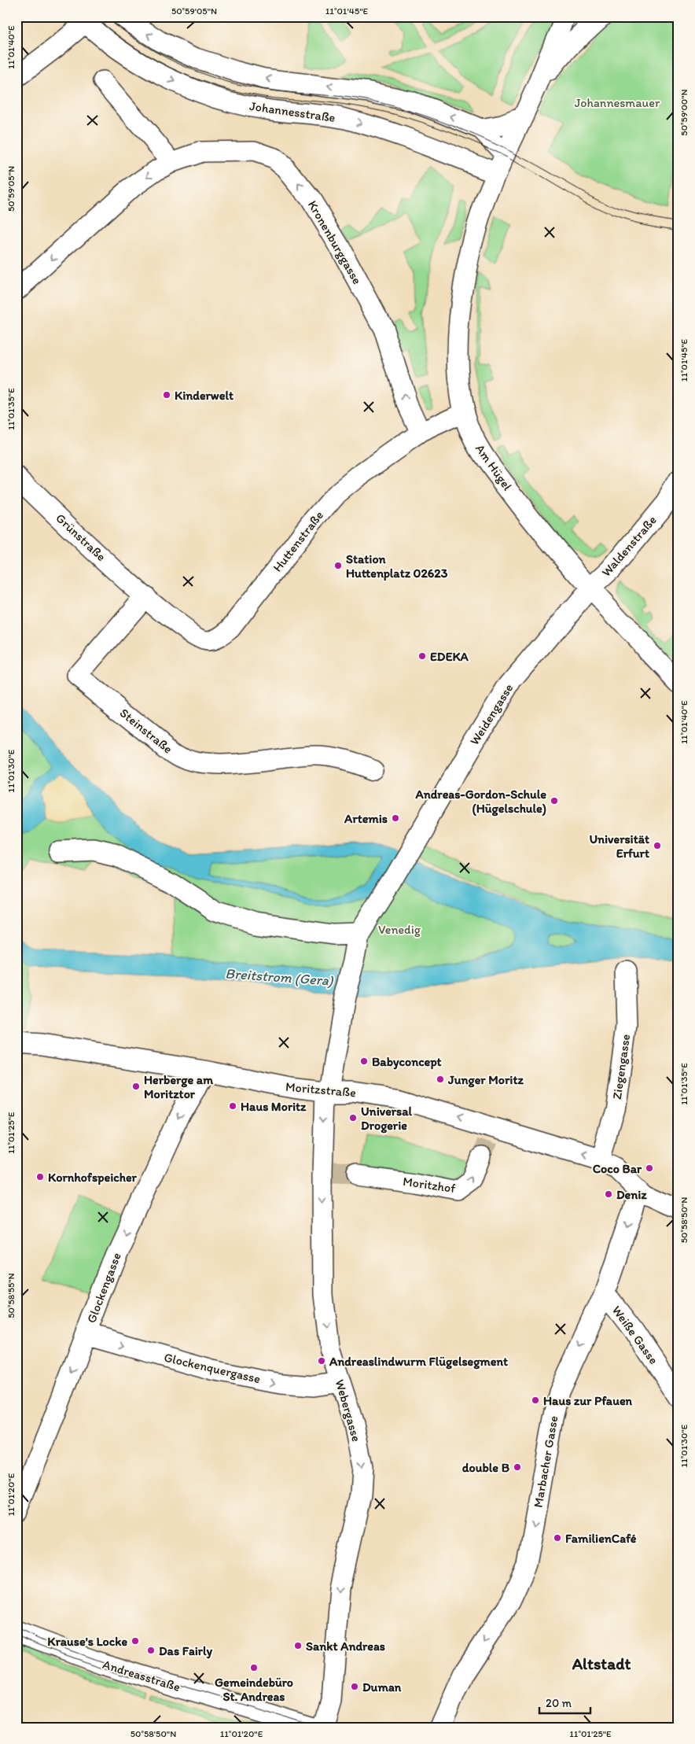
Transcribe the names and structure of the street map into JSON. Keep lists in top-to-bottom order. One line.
{"streets":{"street":["Johannesstraße","Kronenburggasse","Am Hügel","Grünstraße","Huttenstraße","Waldenstraße","Weidengasse","Steinstraße","Ziegengasse","Moritzstraße","Moritzhof","Glockengasse","Weiße Gasse","Glockenquergasse","Webergasse","Marbacher Gasse","Andreasstraße"]},"crossings":[["Johannesstraße","Am Hügel"],["Kronenburggasse","Huttenstraße"],["Am Hügel","Huttenstraße"],["Am Hügel","Waldenstraße"],["Am Hügel","Weidengasse"],["Grünstraße","Huttenstraße"],["Grünstraße","Steinstraße"],["Huttenstraße","Steinstraße"],["Waldenstraße","Weidengasse"],["Ziegengasse","Moritzstraße"],["Moritzstraße","Moritzhof"],["Moritzstraße","Glockengasse"],["Moritzstraße","Webergasse"],["Glockengasse","Glockenquergasse"],["Weiße Gasse","Marbacher Gasse"],["Glockenquergasse","Webergasse"]],"one_way":["Moritzstraße","Moritzhof","Glockengasse","Glockenquergasse","Webergasse","Marbacher Gasse"],"districts":["Altstadt"],"water":["Breitstrom (Gera)"],"parks":["Johannesmauer","Venedig"],"places":["Kinderwelt","Station Huttenplatz 02623","EDEKA","Andreas-Gordon-Schule (Hügelschule)","Artemis","Universität Erfurt","Babyconcept","Junger Moritz","Herberge am Moritztor","Haus Moritz","Universal Drogerie","Coco Bar","Kornhofspeicher","Deniz","Andreaslindwurm Flügelsegment","Haus zur Pfauen","double B","FamilienCafé","Krause's Locke","Sankt Andreas","Das Fairly","Gemeindebüro St. Andreas","Duman"],"scale_bar":"20 m","coordinates":["50°59'05\"N","11°01'45\"E","11°01'40\"E","50°59'00\"N","11°01'35\"E","11°01'30\"E","11°01'25\"E","50°58'50\"N","50°58'55\"N","11°01'20\"E"]}
